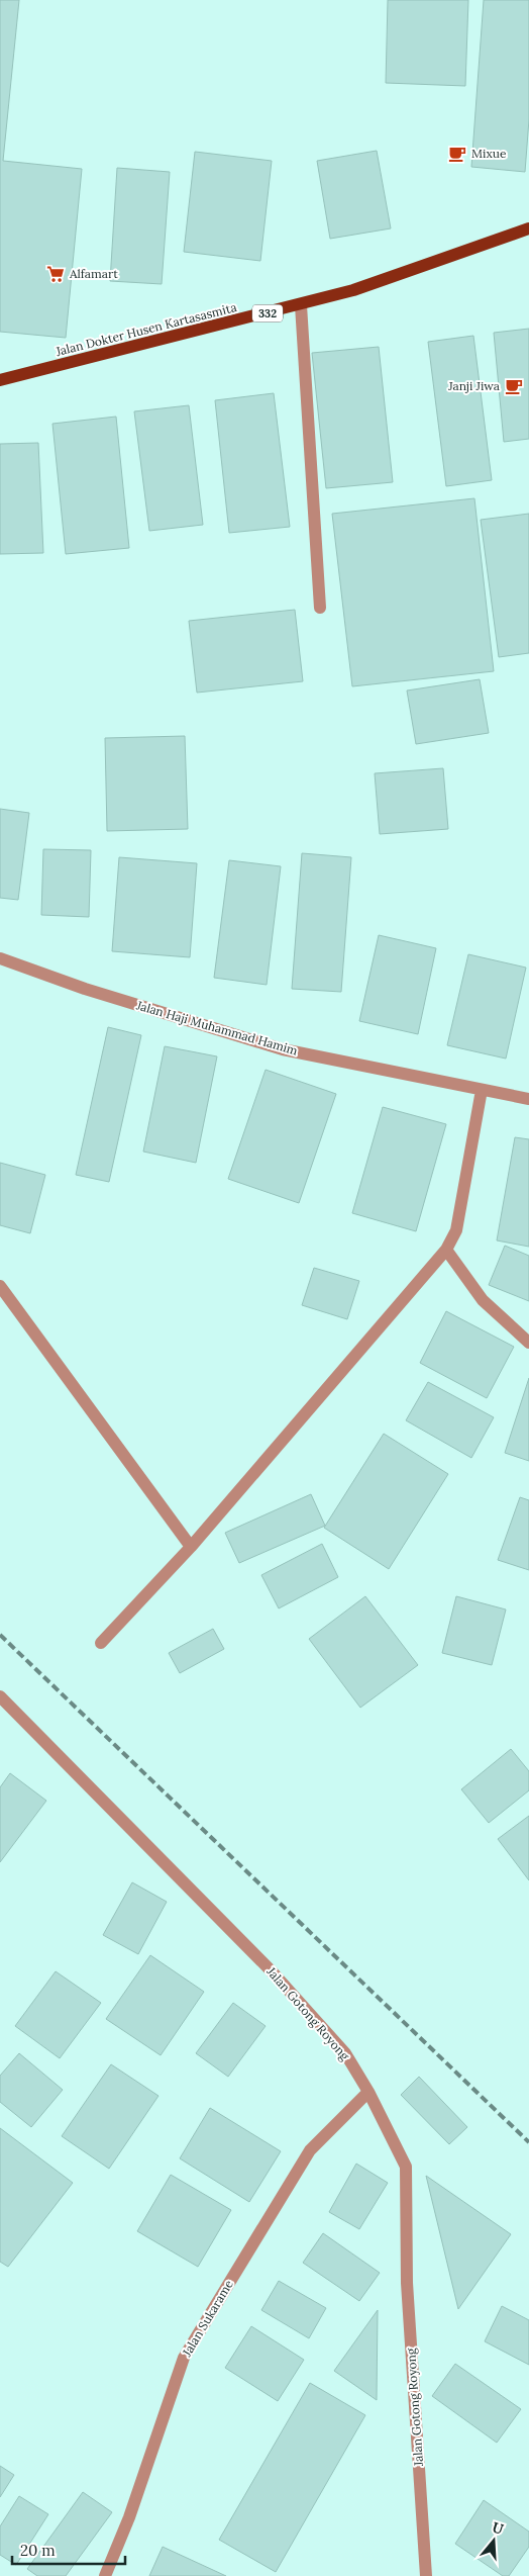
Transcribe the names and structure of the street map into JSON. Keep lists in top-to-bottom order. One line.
{"streets":{"main road":["332","Jalan Dokter Husen Kartasasmita"],"street":["Jalan Haji Muhammad Hamim","Jalan Gotong Royong","Jalan Sukarame"]},"crossings":[["Jalan Gotong Royong","Jalan Sukarame"]],"places":{"cafe":["Mixue","Janji Jiwa"],"supermarket":["Alfamart"]},"scale_bar":"20 m","north":"top"}
